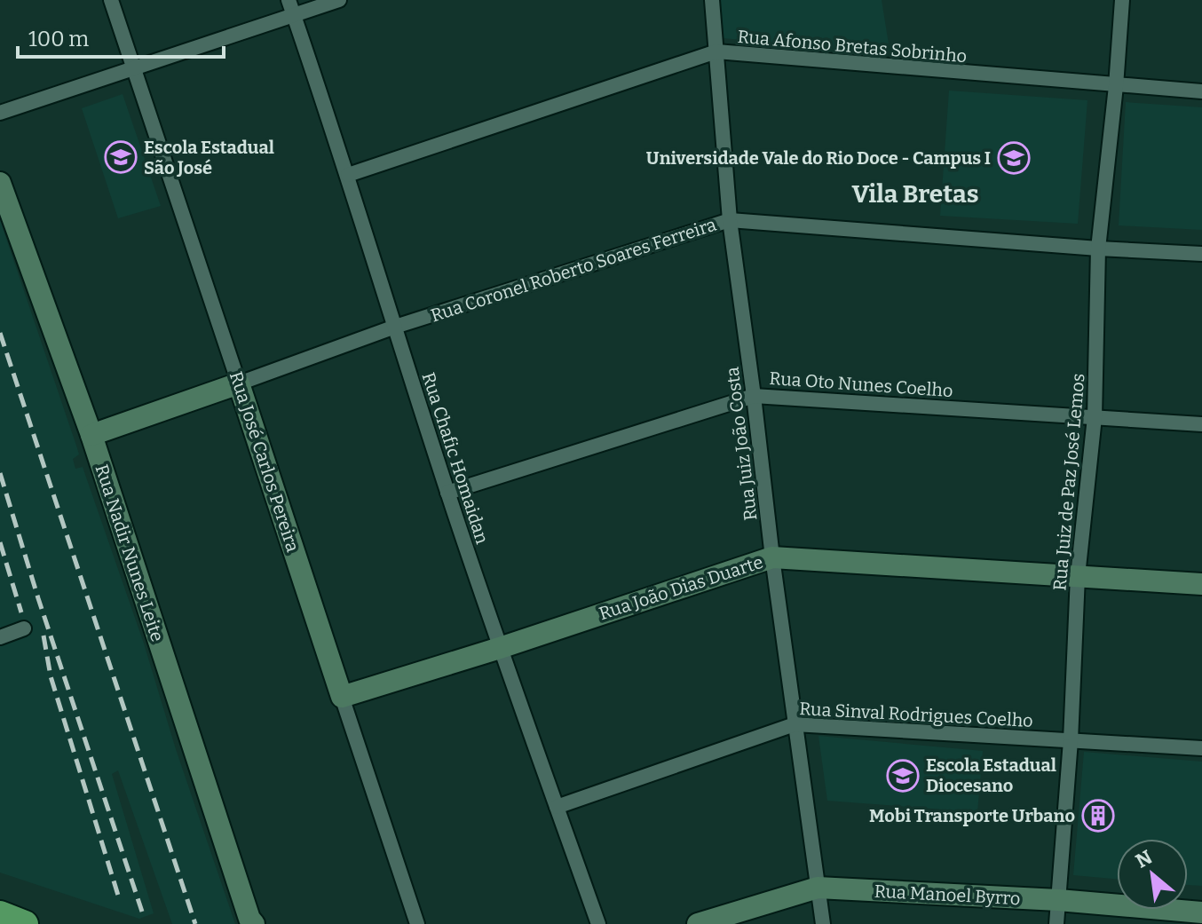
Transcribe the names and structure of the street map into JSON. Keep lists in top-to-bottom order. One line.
{"streets":{"street":["Rua Afonso Bretas Sobrinho","Rua Coronel Roberto Soares Ferreira","Rua Oto Nunes Coelho","Rua Juiz João Costa","Rua Chafic Homaidan","Rua José Carlos Pereira","Rua Juiz de Paz José Lemos","Rua Nadir Nunes Leite","Rua João Dias Duarte","Rua Sinval Rodrigues Coelho","Rua Manoel Byrro"]},"crossings":[["Rua Afonso Bretas Sobrinho","Rua Juiz João Costa"],["Rua Afonso Bretas Sobrinho","Rua Chafic Homaidan"],["Rua Afonso Bretas Sobrinho","Rua Juiz de Paz José Lemos"],["Rua Coronel Roberto Soares Ferreira","Rua Juiz João Costa"],["Rua Coronel Roberto Soares Ferreira","Rua Chafic Homaidan"],["Rua Coronel Roberto Soares Ferreira","Rua José Carlos Pereira"],["Rua Coronel Roberto Soares Ferreira","Rua Juiz de Paz José Lemos"],["Rua Coronel Roberto Soares Ferreira","Rua Nadir Nunes Leite"],["Rua Oto Nunes Coelho","Rua Juiz João Costa"],["Rua Oto Nunes Coelho","Rua Chafic Homaidan"],["Rua Oto Nunes Coelho","Rua Juiz de Paz José Lemos"],["Rua Juiz João Costa","Rua João Dias Duarte"],["Rua Juiz João Costa","Rua Sinval Rodrigues Coelho"],["Rua Juiz João Costa","Rua Manoel Byrro"],["Rua Chafic Homaidan","Rua João Dias Duarte"],["Rua Chafic Homaidan","Rua Sinval Rodrigues Coelho"],["Rua José Carlos Pereira","Rua João Dias Duarte"],["Rua Juiz de Paz José Lemos","Rua João Dias Duarte"],["Rua Juiz de Paz José Lemos","Rua Sinval Rodrigues Coelho"],["Rua Juiz de Paz José Lemos","Rua Manoel Byrro"]],"districts":["Vila Bretas"],"places":{"school or university":["Escola Estadual São José","Universidade Vale do Rio Doce - Campus I","Escola Estadual Diocesano"],"building":["Mobi Transporte Urbano"]},"scale_bar":"100 m","north":"top left"}
